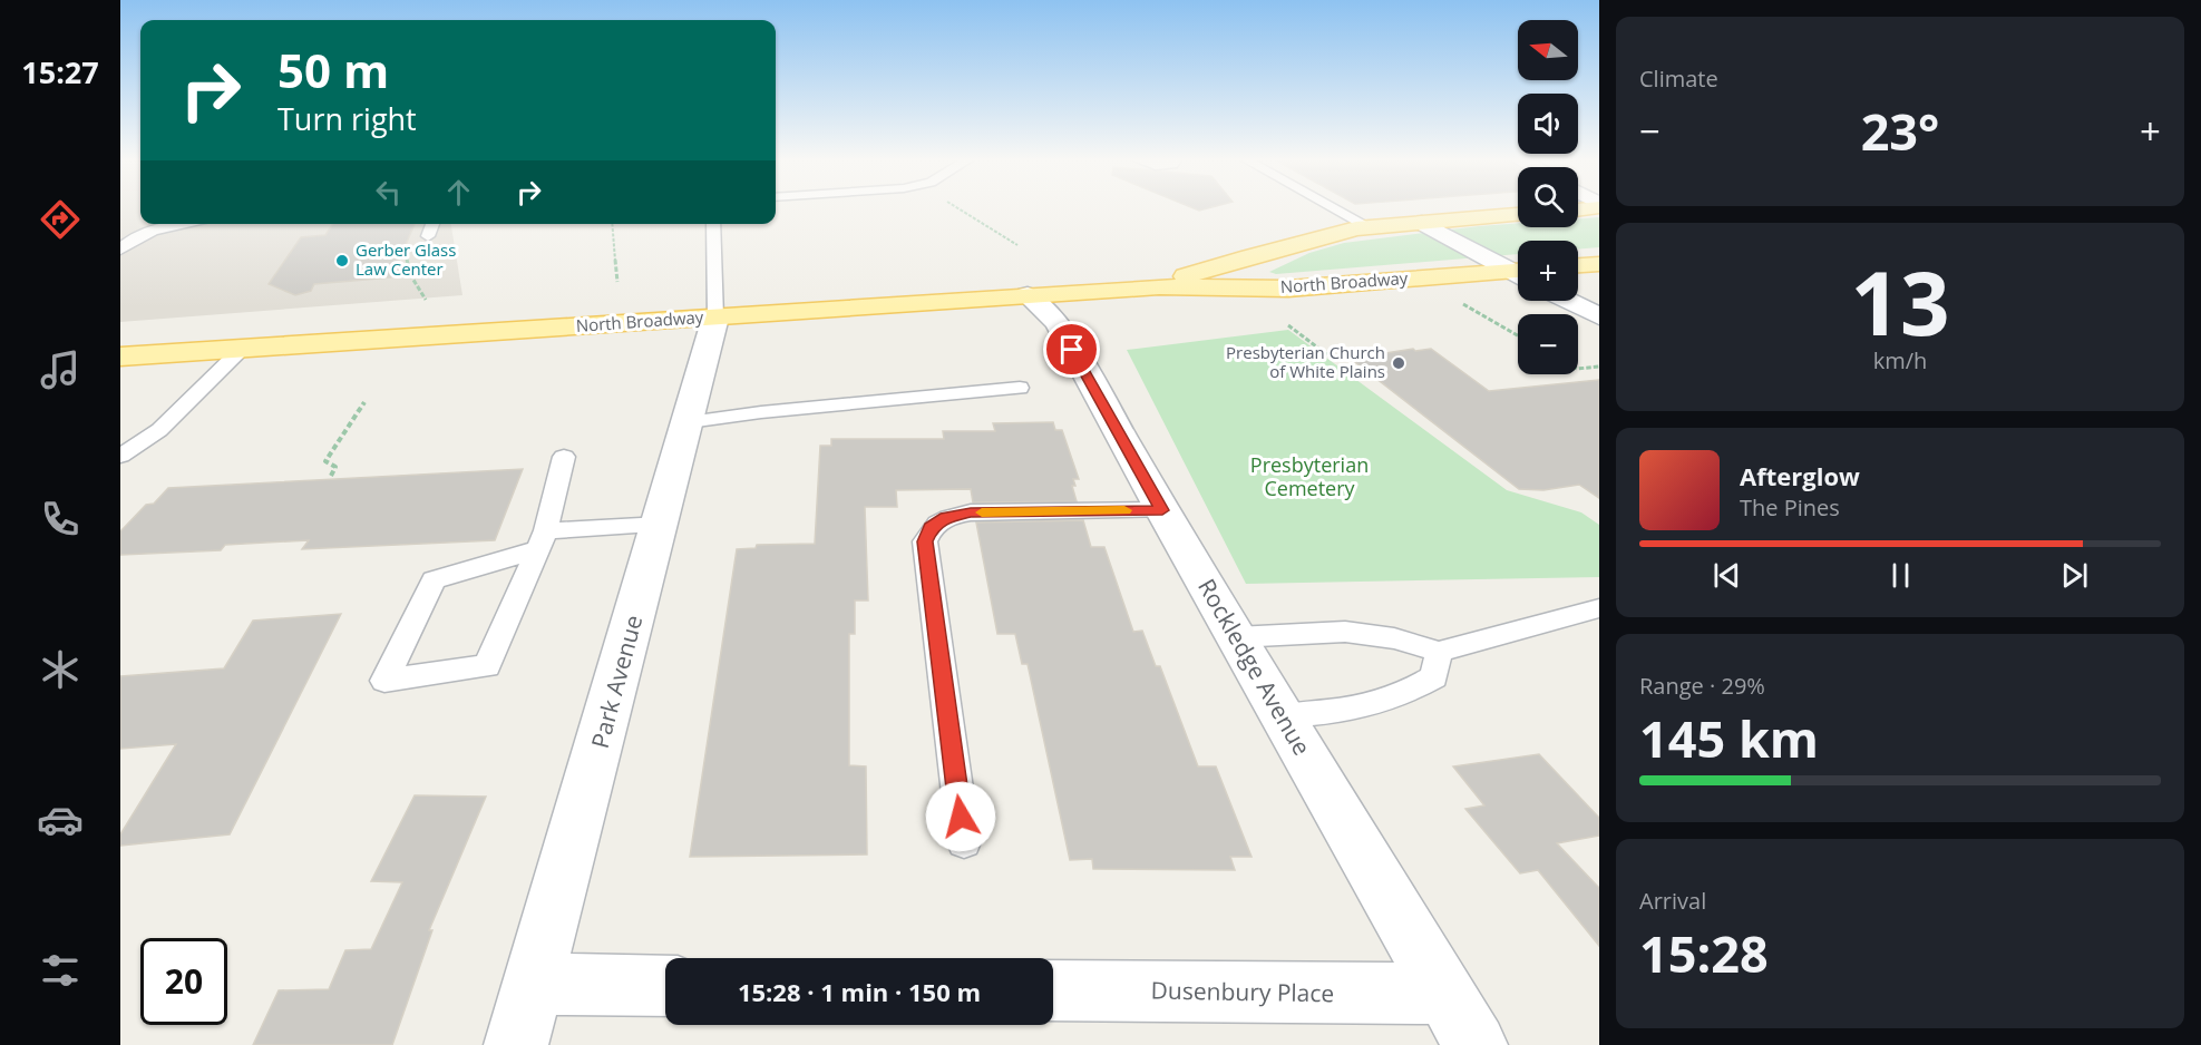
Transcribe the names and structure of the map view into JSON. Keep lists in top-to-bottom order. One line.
{"streets":{"main road":["North Broadway"],"street":["Rockledge Avenue","Park Avenue","Dusenbury Place"]},"crossings":[["North Broadway","Rockledge Avenue"],["North Broadway","Park Avenue"],["Rockledge Avenue","Dusenbury Place"]],"parks":["Presbyterian Cemetery"],"places":["Gerber Glass Law Center","Presbyterian Church of White Plains"],"north":"left","page":{"tabs":"15:27","tile":["Climate",["13","km/h"],["Range · 29%","145 km"],["Arrival","15:28"]],"map_buttons":["+","−"],"turn":["50 m","Turn right"],"heat":["−","23°","+"],"song":["Afterglow","The Pines"],"limit":"20","trip":"15:28 · 1 min · 150 m"}}
